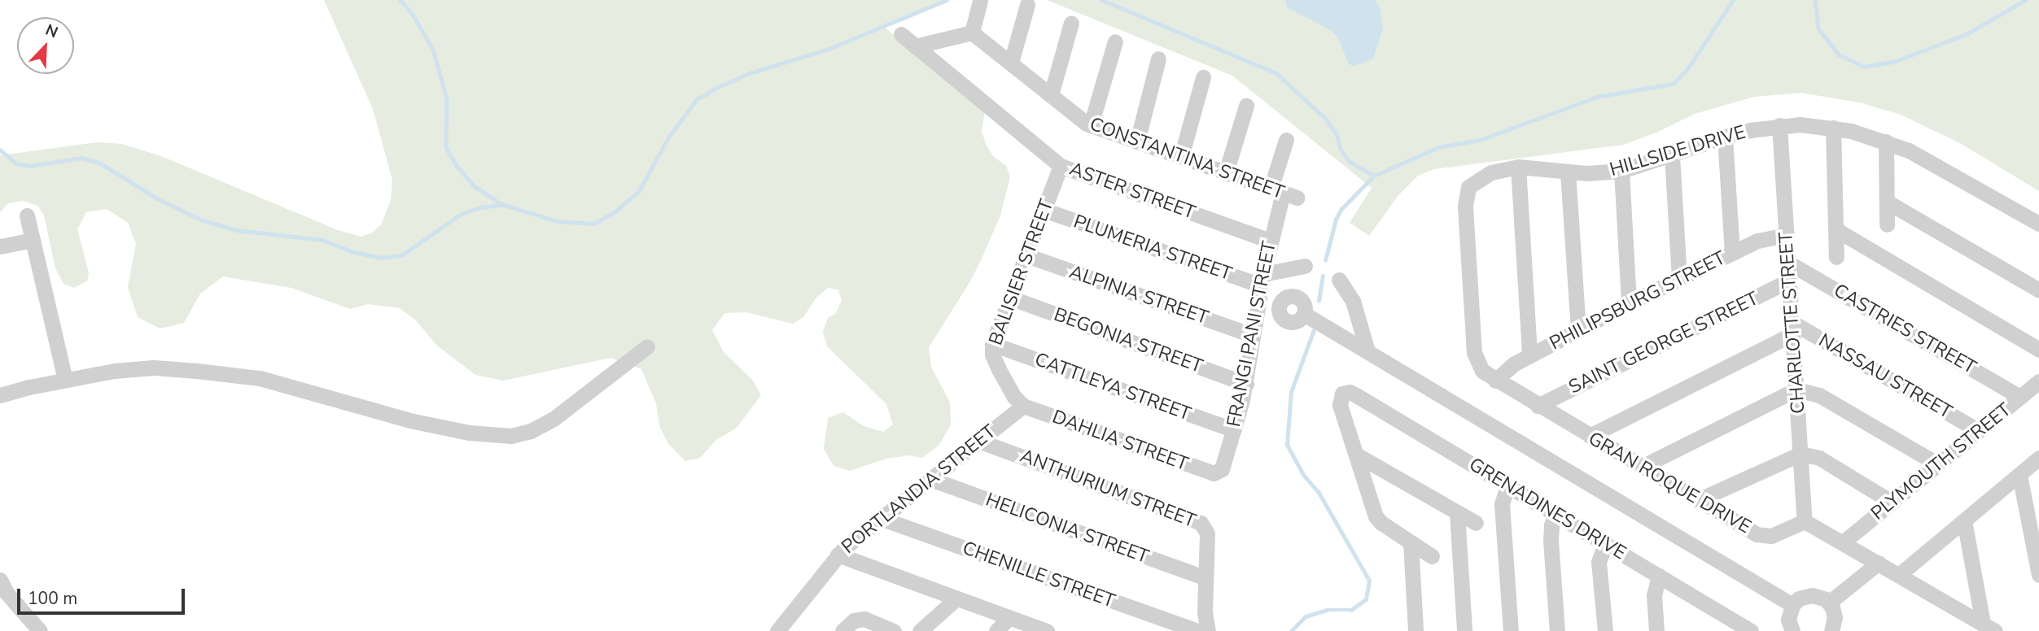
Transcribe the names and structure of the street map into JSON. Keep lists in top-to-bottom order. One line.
{"streets":{"street":["HILLSIDE DRIVE","CONSTANTINA STREET","ASTER STREET","PLUMERIA STREET","BALISIER STREET","ALPINIA STREET","PHILIPSBURG STREET","CHARLOTTE STREET","CASTRIES STREET","FRANGI PANI STREET","BEGONIA STREET","SAINT GEORGE STREET","NASSAU STREET","CATTLEYA STREET","DAHLIA STREET","PLYMOUTH STREET","GRAN ROQUE DRIVE","ANTHURIUM STREET","PORTLANDIA STREET","GRENADINES DRIVE","HELICONIA STREET","CHENILLE STREET"]},"crossings":[["HILLSIDE DRIVE","PHILIPSBURG STREET"],["HILLSIDE DRIVE","CHARLOTTE STREET"],["HILLSIDE DRIVE","GRAN ROQUE DRIVE"],["CONSTANTINA STREET","FRANGI PANI STREET"],["ASTER STREET","BALISIER STREET"],["ASTER STREET","FRANGI PANI STREET"],["PLUMERIA STREET","BALISIER STREET"],["PLUMERIA STREET","FRANGI PANI STREET"],["BALISIER STREET","ALPINIA STREET"],["BALISIER STREET","BEGONIA STREET"],["BALISIER STREET","CATTLEYA STREET"],["BALISIER STREET","DAHLIA STREET"],["BALISIER STREET","PORTLANDIA STREET"],["ALPINIA STREET","FRANGI PANI STREET"],["PHILIPSBURG STREET","CHARLOTTE STREET"],["PHILIPSBURG STREET","GRAN ROQUE DRIVE"],["CHARLOTTE STREET","CASTRIES STREET"],["CHARLOTTE STREET","SAINT GEORGE STREET"],["CHARLOTTE STREET","NASSAU STREET"],["CHARLOTTE STREET","GRAN ROQUE DRIVE"],["CASTRIES STREET","PLYMOUTH STREET"],["FRANGI PANI STREET","BEGONIA STREET"],["FRANGI PANI STREET","CATTLEYA STREET"],["FRANGI PANI STREET","DAHLIA STREET"],["SAINT GEORGE STREET","GRAN ROQUE DRIVE"],["NASSAU STREET","PLYMOUTH STREET"],["DAHLIA STREET","PORTLANDIA STREET"],["ANTHURIUM STREET","PORTLANDIA STREET"],["ANTHURIUM STREET","HELICONIA STREET"],["PORTLANDIA STREET","HELICONIA STREET"],["PORTLANDIA STREET","CHENILLE STREET"]],"scale_bar":"100 m","north":"top right"}
